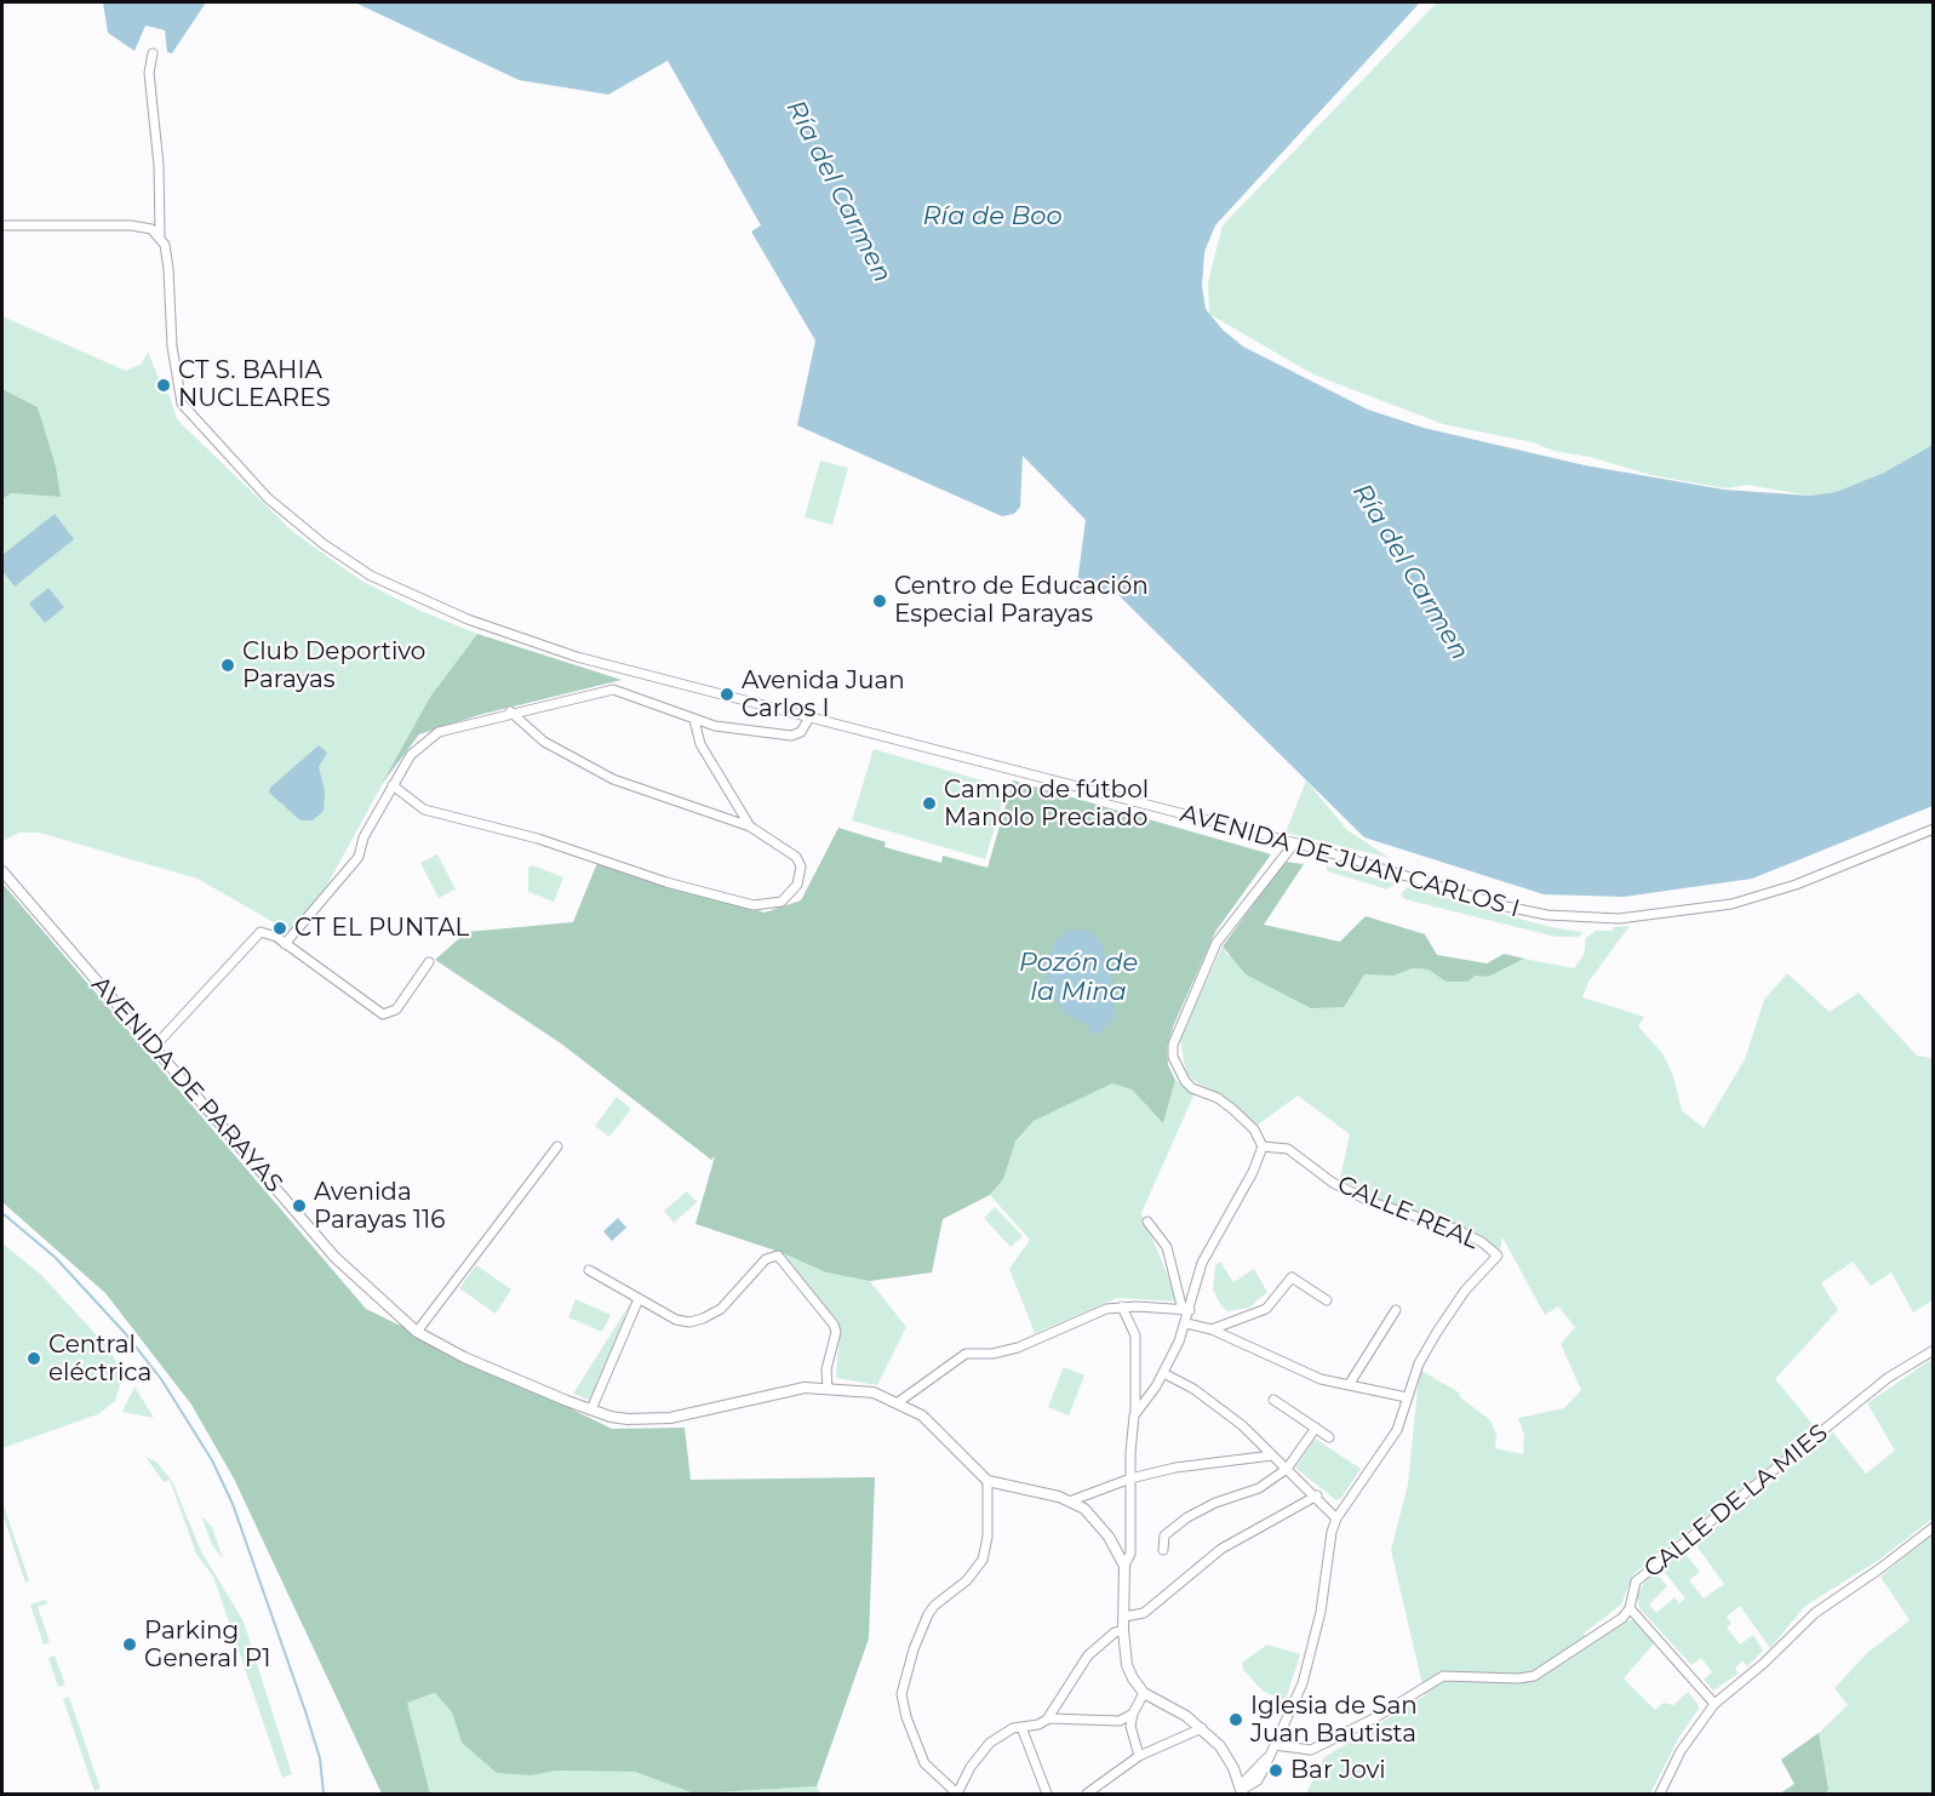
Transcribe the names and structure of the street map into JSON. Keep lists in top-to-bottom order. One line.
{"streets":{"street":["AVENIDA DE JUAN CARLOS I","AVENIDA DE PARAYAS","CALLE REAL","CALLE DE LA MIES"]},"crossings":[["CALLE REAL","CALLE DE LA MIES"]],"water":["Ría del Carmen","Ría de Boo","Pozón de la Mina"],"places":["CT S. BAHIA NUCLEARES","Centro de Educación Especial Parayas","Club Deportivo Parayas","Avenida Juan Carlos I","Campo de fútbol Manolo Preciado","CT EL PUNTAL","Avenida Parayas 116","Central eléctrica","Parking General P1","Iglesia de San Juan Bautista","Bar Jovi"]}
